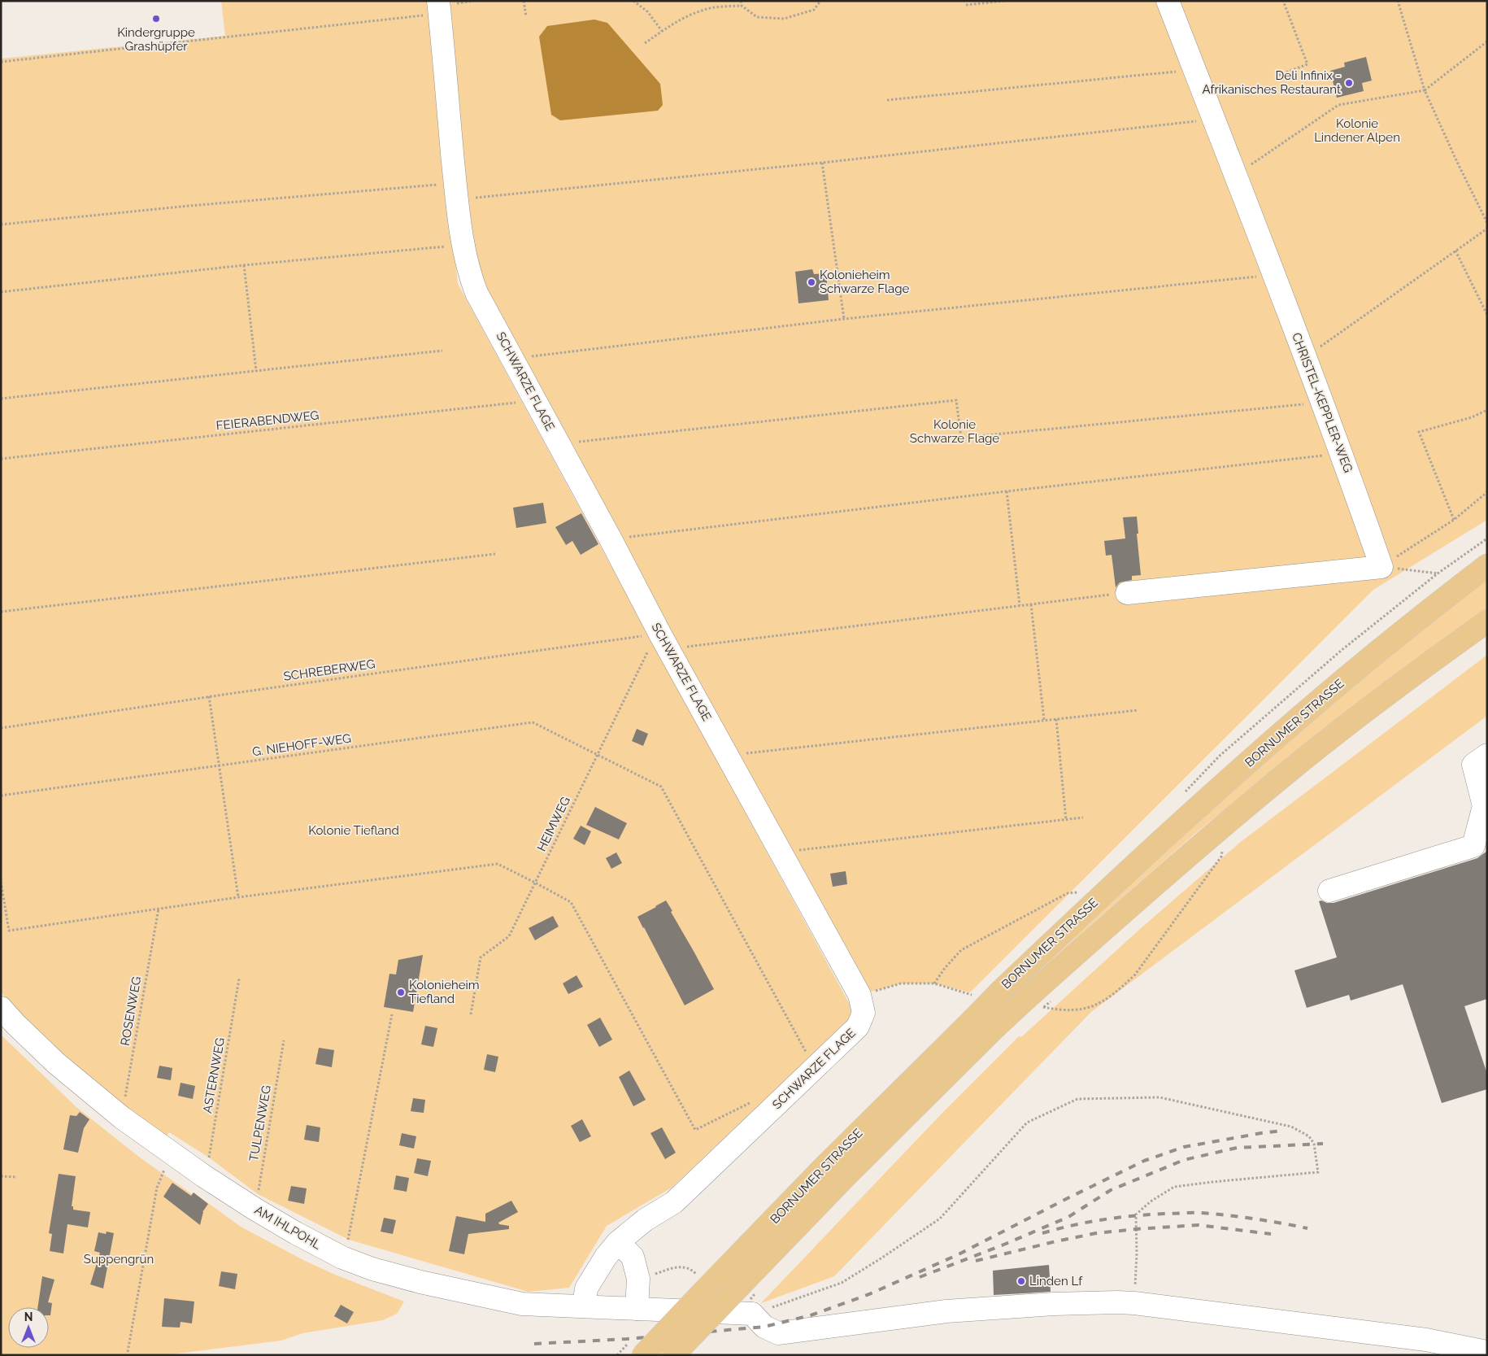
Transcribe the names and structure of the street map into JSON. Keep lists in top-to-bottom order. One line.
{"streets":{"main road":["BORNUMER STRASSE"],"lane":["SCHWARZE FLAGE","CHRISTEL-KEPPLER-WEG","AM IHLPOHL"],"path":["FEIERABENDWEG","SCHREBERWEG","G. NIEHOFF-WEG","HEIMWEG","ROSENWEG","ASTERNWEG","TULPENWEG"]},"crossings":[["SCHWARZE FLAGE","FEIERABENDWEG"],["SCHWARZE FLAGE","SCHREBERWEG"],["SCHWARZE FLAGE","HEIMWEG"],["SCHWARZE FLAGE","AM IHLPOHL"],["SCHREBERWEG","HEIMWEG"],["G. NIEHOFF-WEG","HEIMWEG"],["ROSENWEG","AM IHLPOHL"],["ASTERNWEG","AM IHLPOHL"],["TULPENWEG","AM IHLPOHL"]],"parks":["Kolonie Lindener Alpen","Kolonie Schwarze Flage","Kolonie Tiefland","Suppengrün"],"places":["Kindergruppe Grashüpfer","Deli Infinix - Afrikanisches Restaurant","Kolonieheim Schwarze Flage","Kolonieheim Tiefland","Linden Lf"],"north":"top"}
